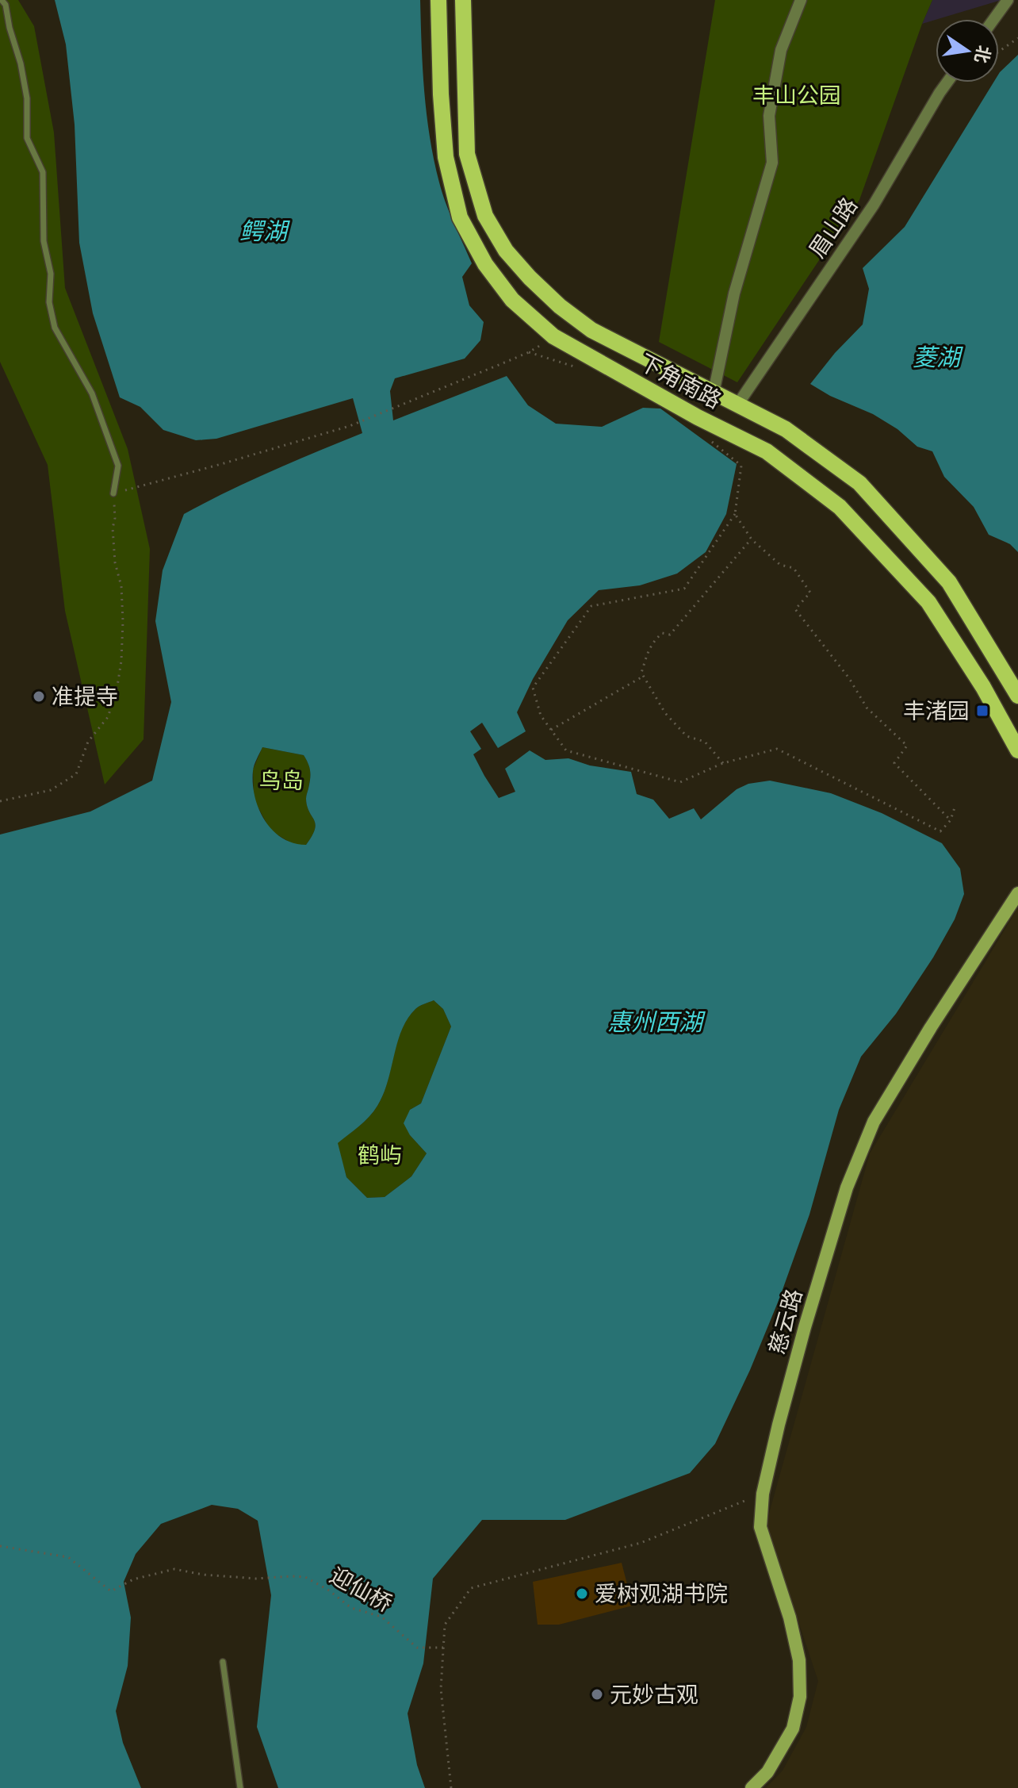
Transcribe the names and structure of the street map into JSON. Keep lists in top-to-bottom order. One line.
{"streets":{"main road":["下角南路"],"street":["眉山路","慈云路"],"path":["迎仙桥"]},"crossings":[["眉山路","下角南路"]],"water":["鳄湖","菱湖","惠州西湖"],"parks":["丰山公园","鸟岛","鹤屿"],"places":{"other":["准提寺","爱树观湖书院","元妙古观"],"transit":["丰渚园"]},"north":"right"}
